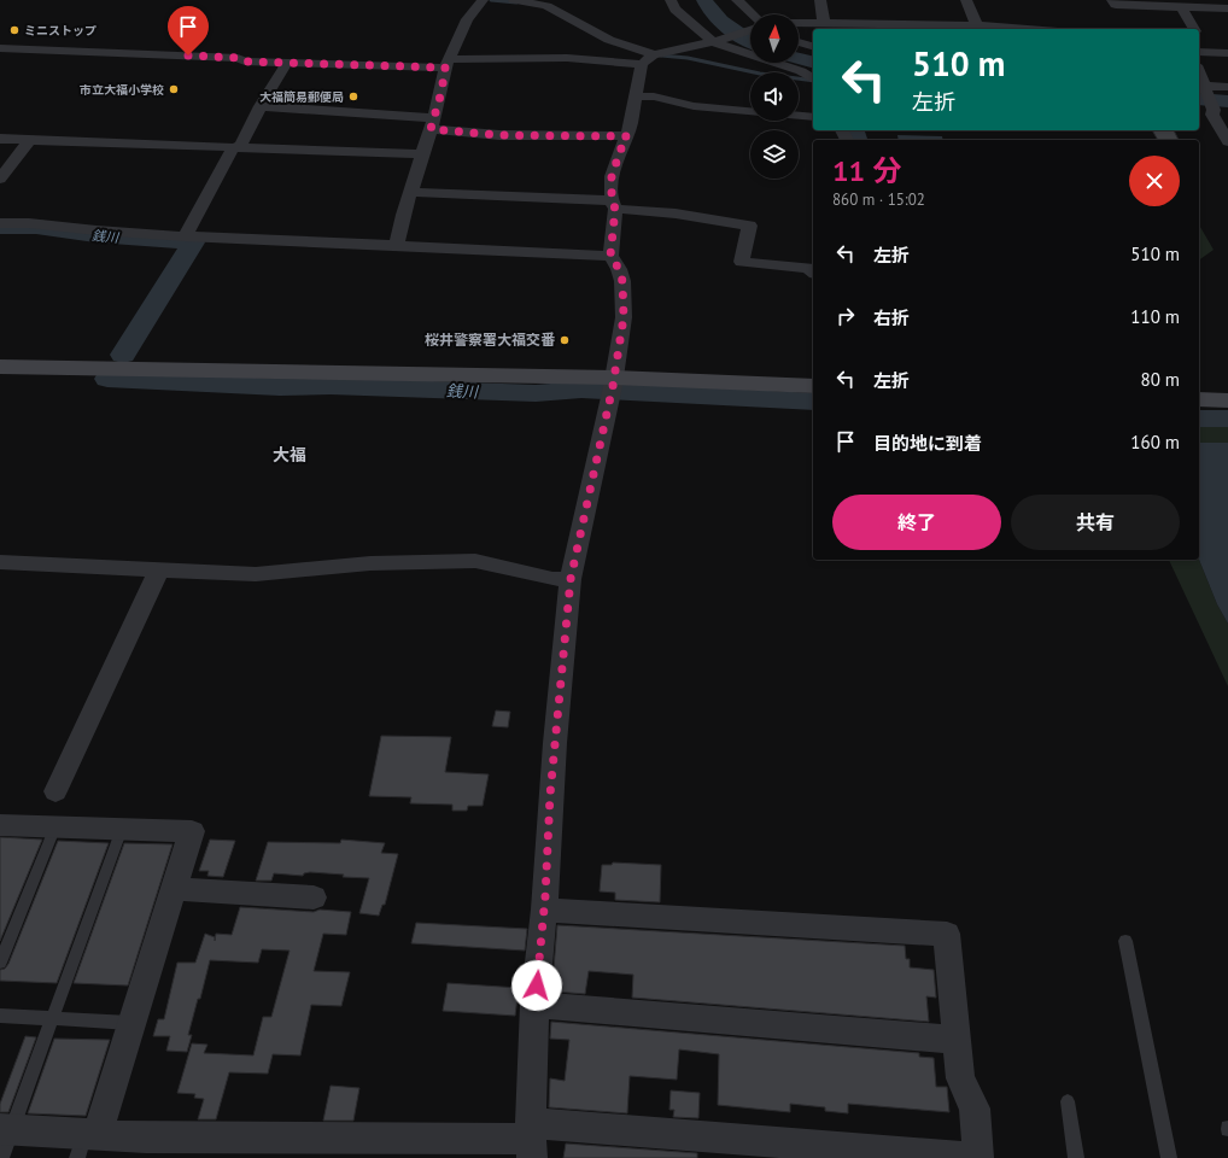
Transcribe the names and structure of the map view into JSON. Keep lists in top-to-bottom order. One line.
{"districts":["大福"],"water":["銭川"],"places":["ミニストップ","市立大福小学校","大福簡易郵便局","桜井警察署大福交番"],"north":"top","page":{"turn":["510 m","左折"],"heading":["11 分","860 m · 15:02"],"list":[{"name":"左折","value":"510 m"},{"name":"右折","value":"110 m"},{"name":"左折","value":"80 m"},{"name":"目的地に到着","value":"160 m"}],"buttons":["終了","共有"]}}
